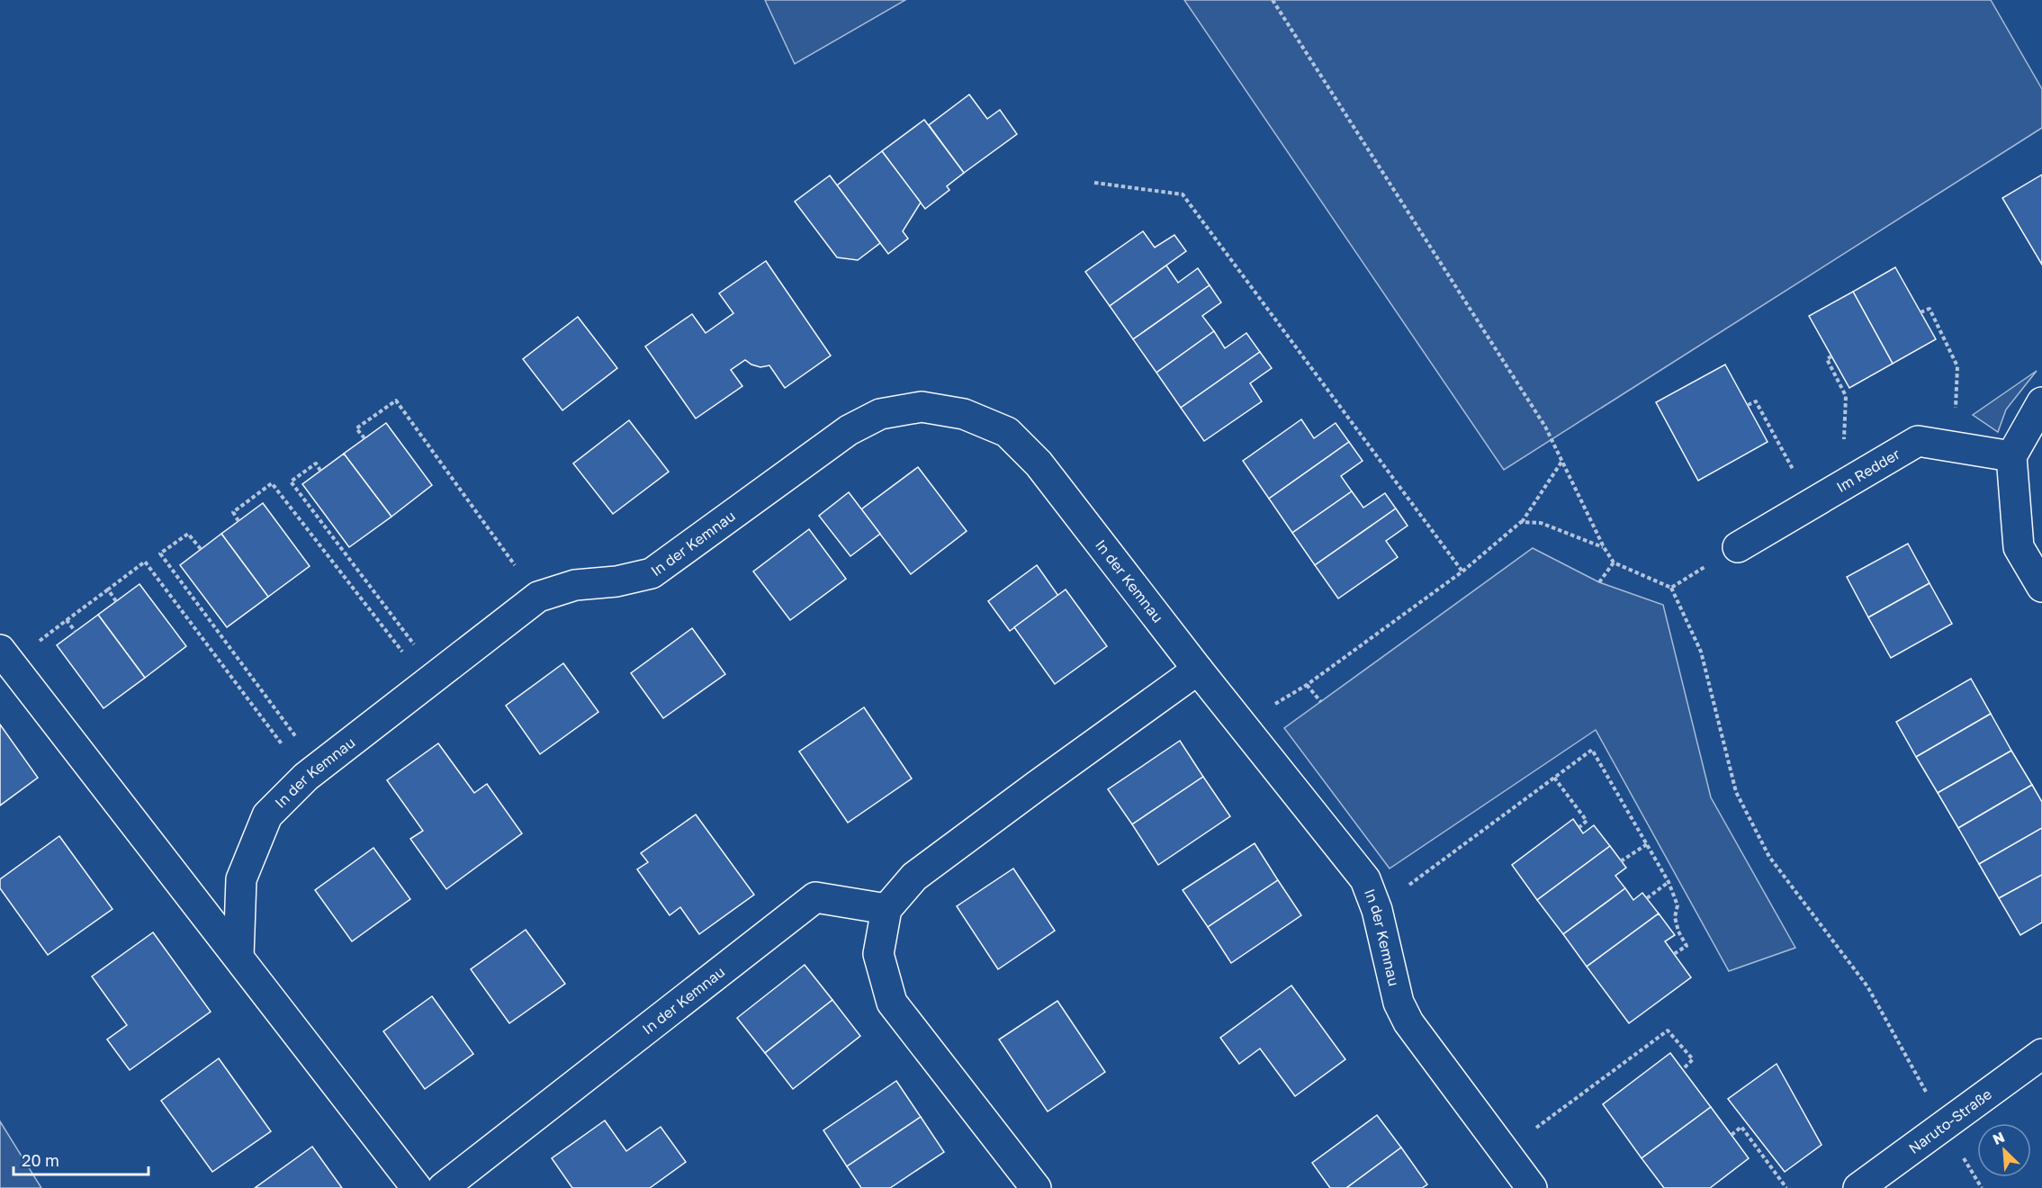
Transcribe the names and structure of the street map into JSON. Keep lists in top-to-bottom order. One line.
{"streets":{"street":["Im Redder","In der Kemnau","Naruto-Straße"]},"scale_bar":"20 m","north":"top left"}
